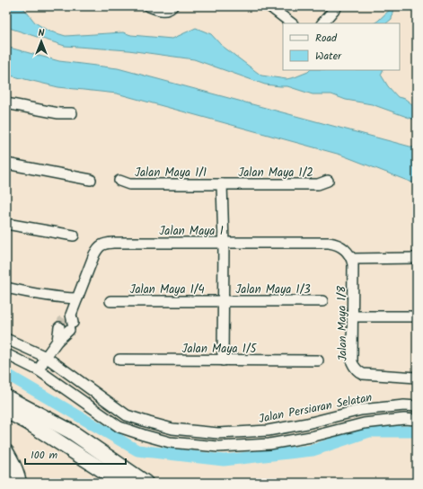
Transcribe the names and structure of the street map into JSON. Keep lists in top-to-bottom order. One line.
{"streets":{"street":["Jalan Maya 1/1","Jalan Maya 1/2","Jalan Maya 1","Jalan Maya 1/4","Jalan Maya 1/3","Jalan Maya 1/8","Jalan Maya 1/5","Jalan Persiaran Selatan"]},"crossings":[["Jalan Maya 1/1","Jalan Maya 1/2"],["Jalan Maya 1","Jalan Maya 1/8"],["Jalan Maya 1","Jalan Persiaran Selatan"],["Jalan Maya 1/4","Jalan Maya 1/3"]],"legend":["Road","Water"],"scale_bar":"100 m","north":"top"}
